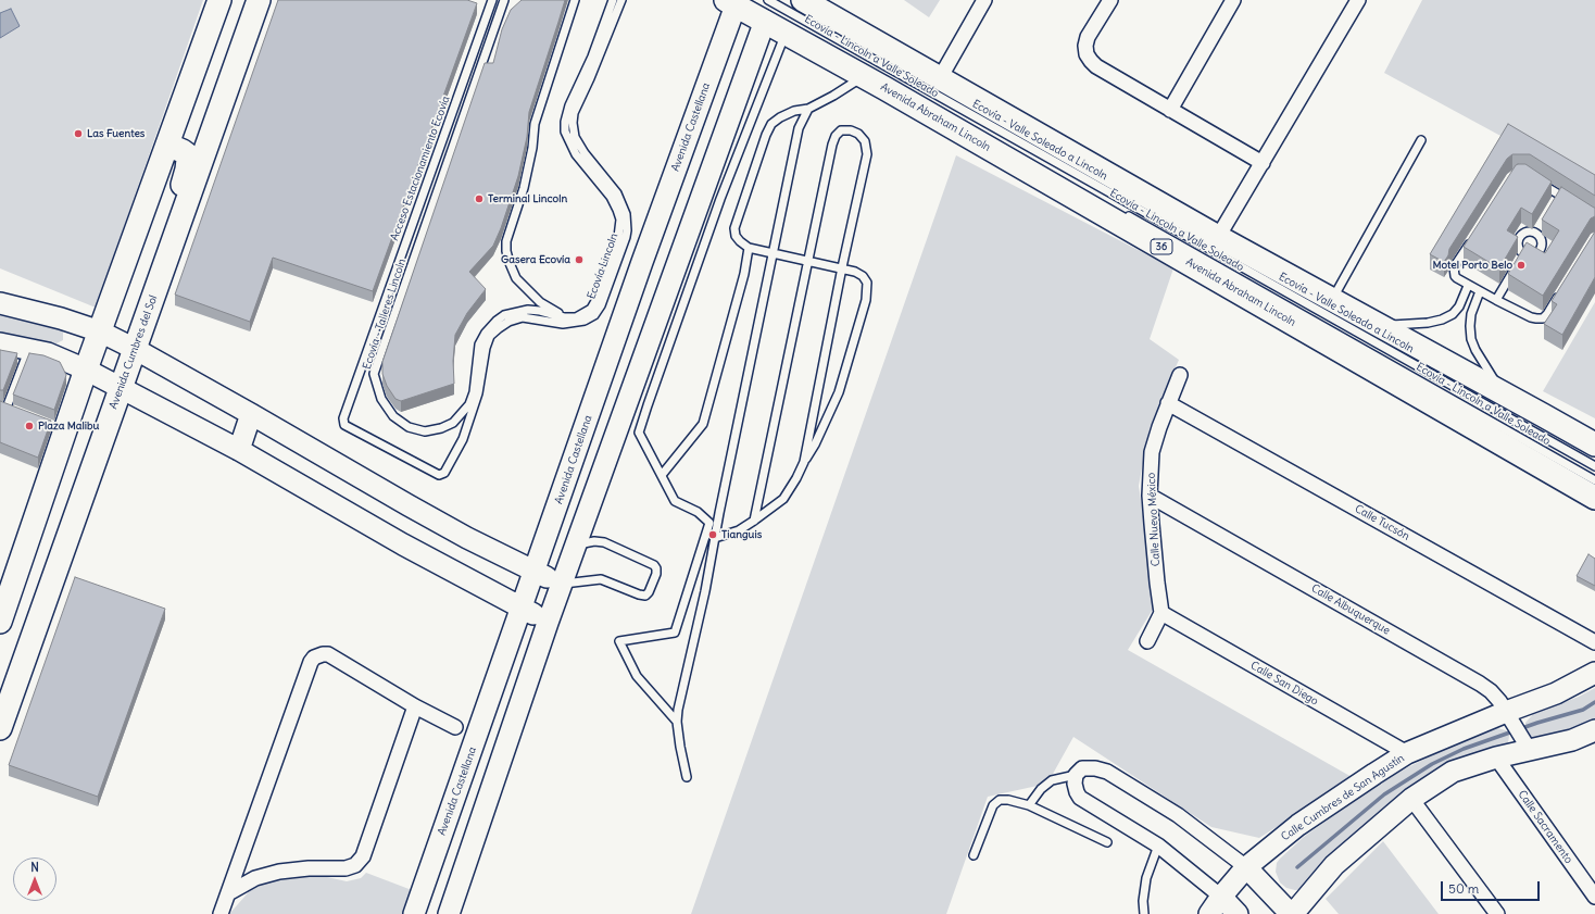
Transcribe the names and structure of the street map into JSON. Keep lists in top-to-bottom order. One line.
{"streets":{"main road":["Avenida Abraham Lincoln","36","Avenida Cumbres del Sol"],"street":["Avenida Castellana","Calle Nuevo México","Calle Tucsón","Calle Albuquerque","Calle San Diego","Calle Cumbres de San Agustín","Calle Sacramento"],"lane":["Ecovía - Lincoln a Valle Soleado","Ecovía - Valle Soleado a Lincoln","Acceso Estacionamiento Ecovía","Ecovía Lincoln","Ecovía - Talleres Lincoln"]},"crossings":[["Avenida Abraham Lincoln","Avenida Castellana"],["Avenida Abraham Lincoln","Ecovía - Valle Soleado a Lincoln"],["Avenida Abraham Lincoln","36"],["Ecovía - Valle Soleado a Lincoln","36"],["Acceso Estacionamiento Ecovía","Ecovía Lincoln"],["Calle Nuevo México","Calle Tucsón"],["Calle Nuevo México","Calle Albuquerque"],["Calle Nuevo México","Calle San Diego"],["Calle Albuquerque","Calle Cumbres de San Agustín"],["Calle San Diego","Calle Cumbres de San Agustín"]],"places":["Las Fuentes","Terminal Lincoln","Gasera Ecovía","Motel Porto Belo","Plaza Malibu","Tianguis"],"scale_bar":"50 m","north":"top"}
